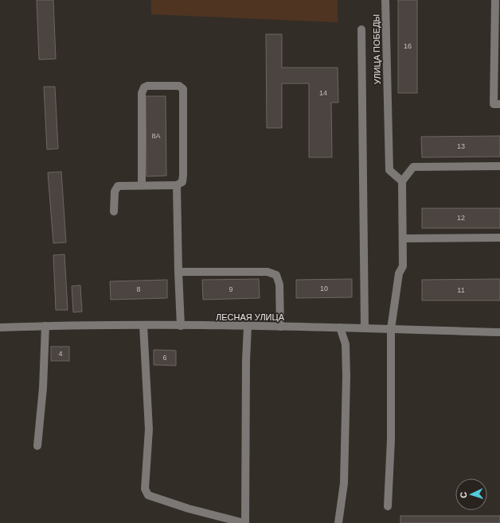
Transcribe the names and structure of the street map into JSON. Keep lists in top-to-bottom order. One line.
{"streets":{"street":["УЛИЦА ПОБЕДЫ","ЛЕСНАЯ УЛИЦА"]},"house_numbers":["16","14","8А","13","12","10","8","9","11","4","6"],"north":"left"}
